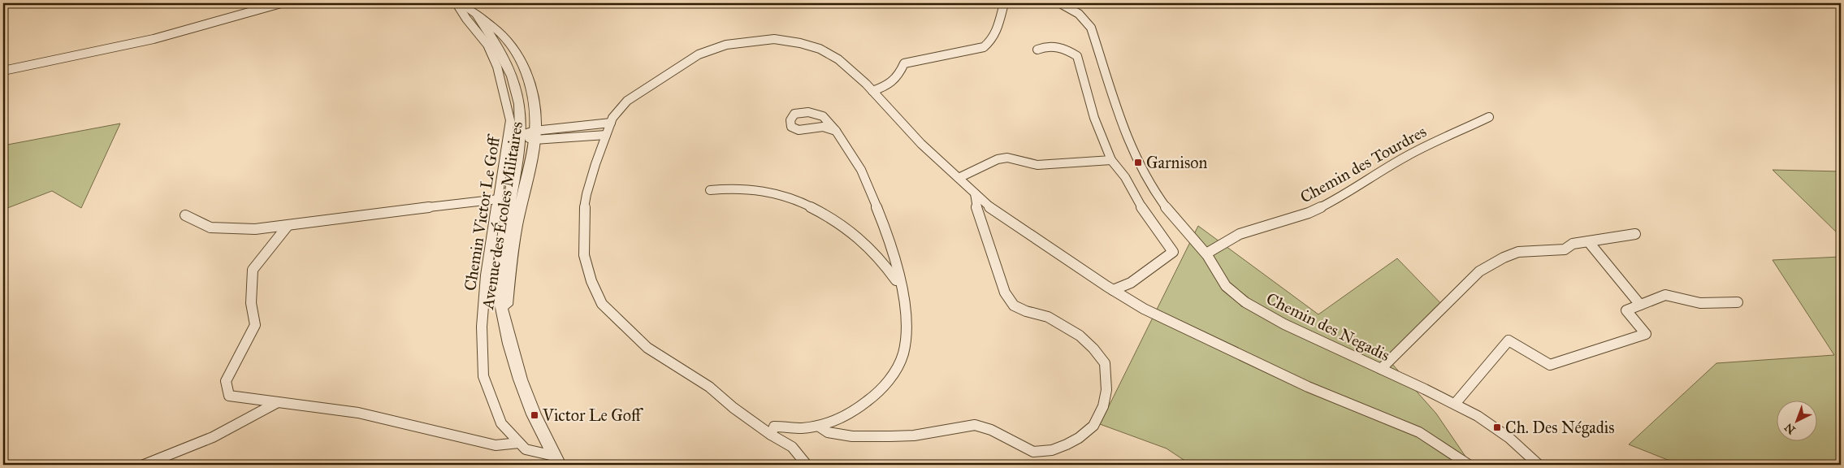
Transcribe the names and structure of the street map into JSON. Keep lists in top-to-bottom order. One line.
{"streets":{"street":["Chemin des Tourdres","Chemin Victor Le Goff","Avenue des Écoles Militaires","Chemin des Negadis"]},"crossings":[["Chemin des Tourdres","Chemin des Negadis"],["Chemin Victor Le Goff","Avenue des Écoles Militaires"]],"places":{"transit":["Garnison","Victor Le Goff","Ch. Des Négadis"]},"north":"bottom left"}
